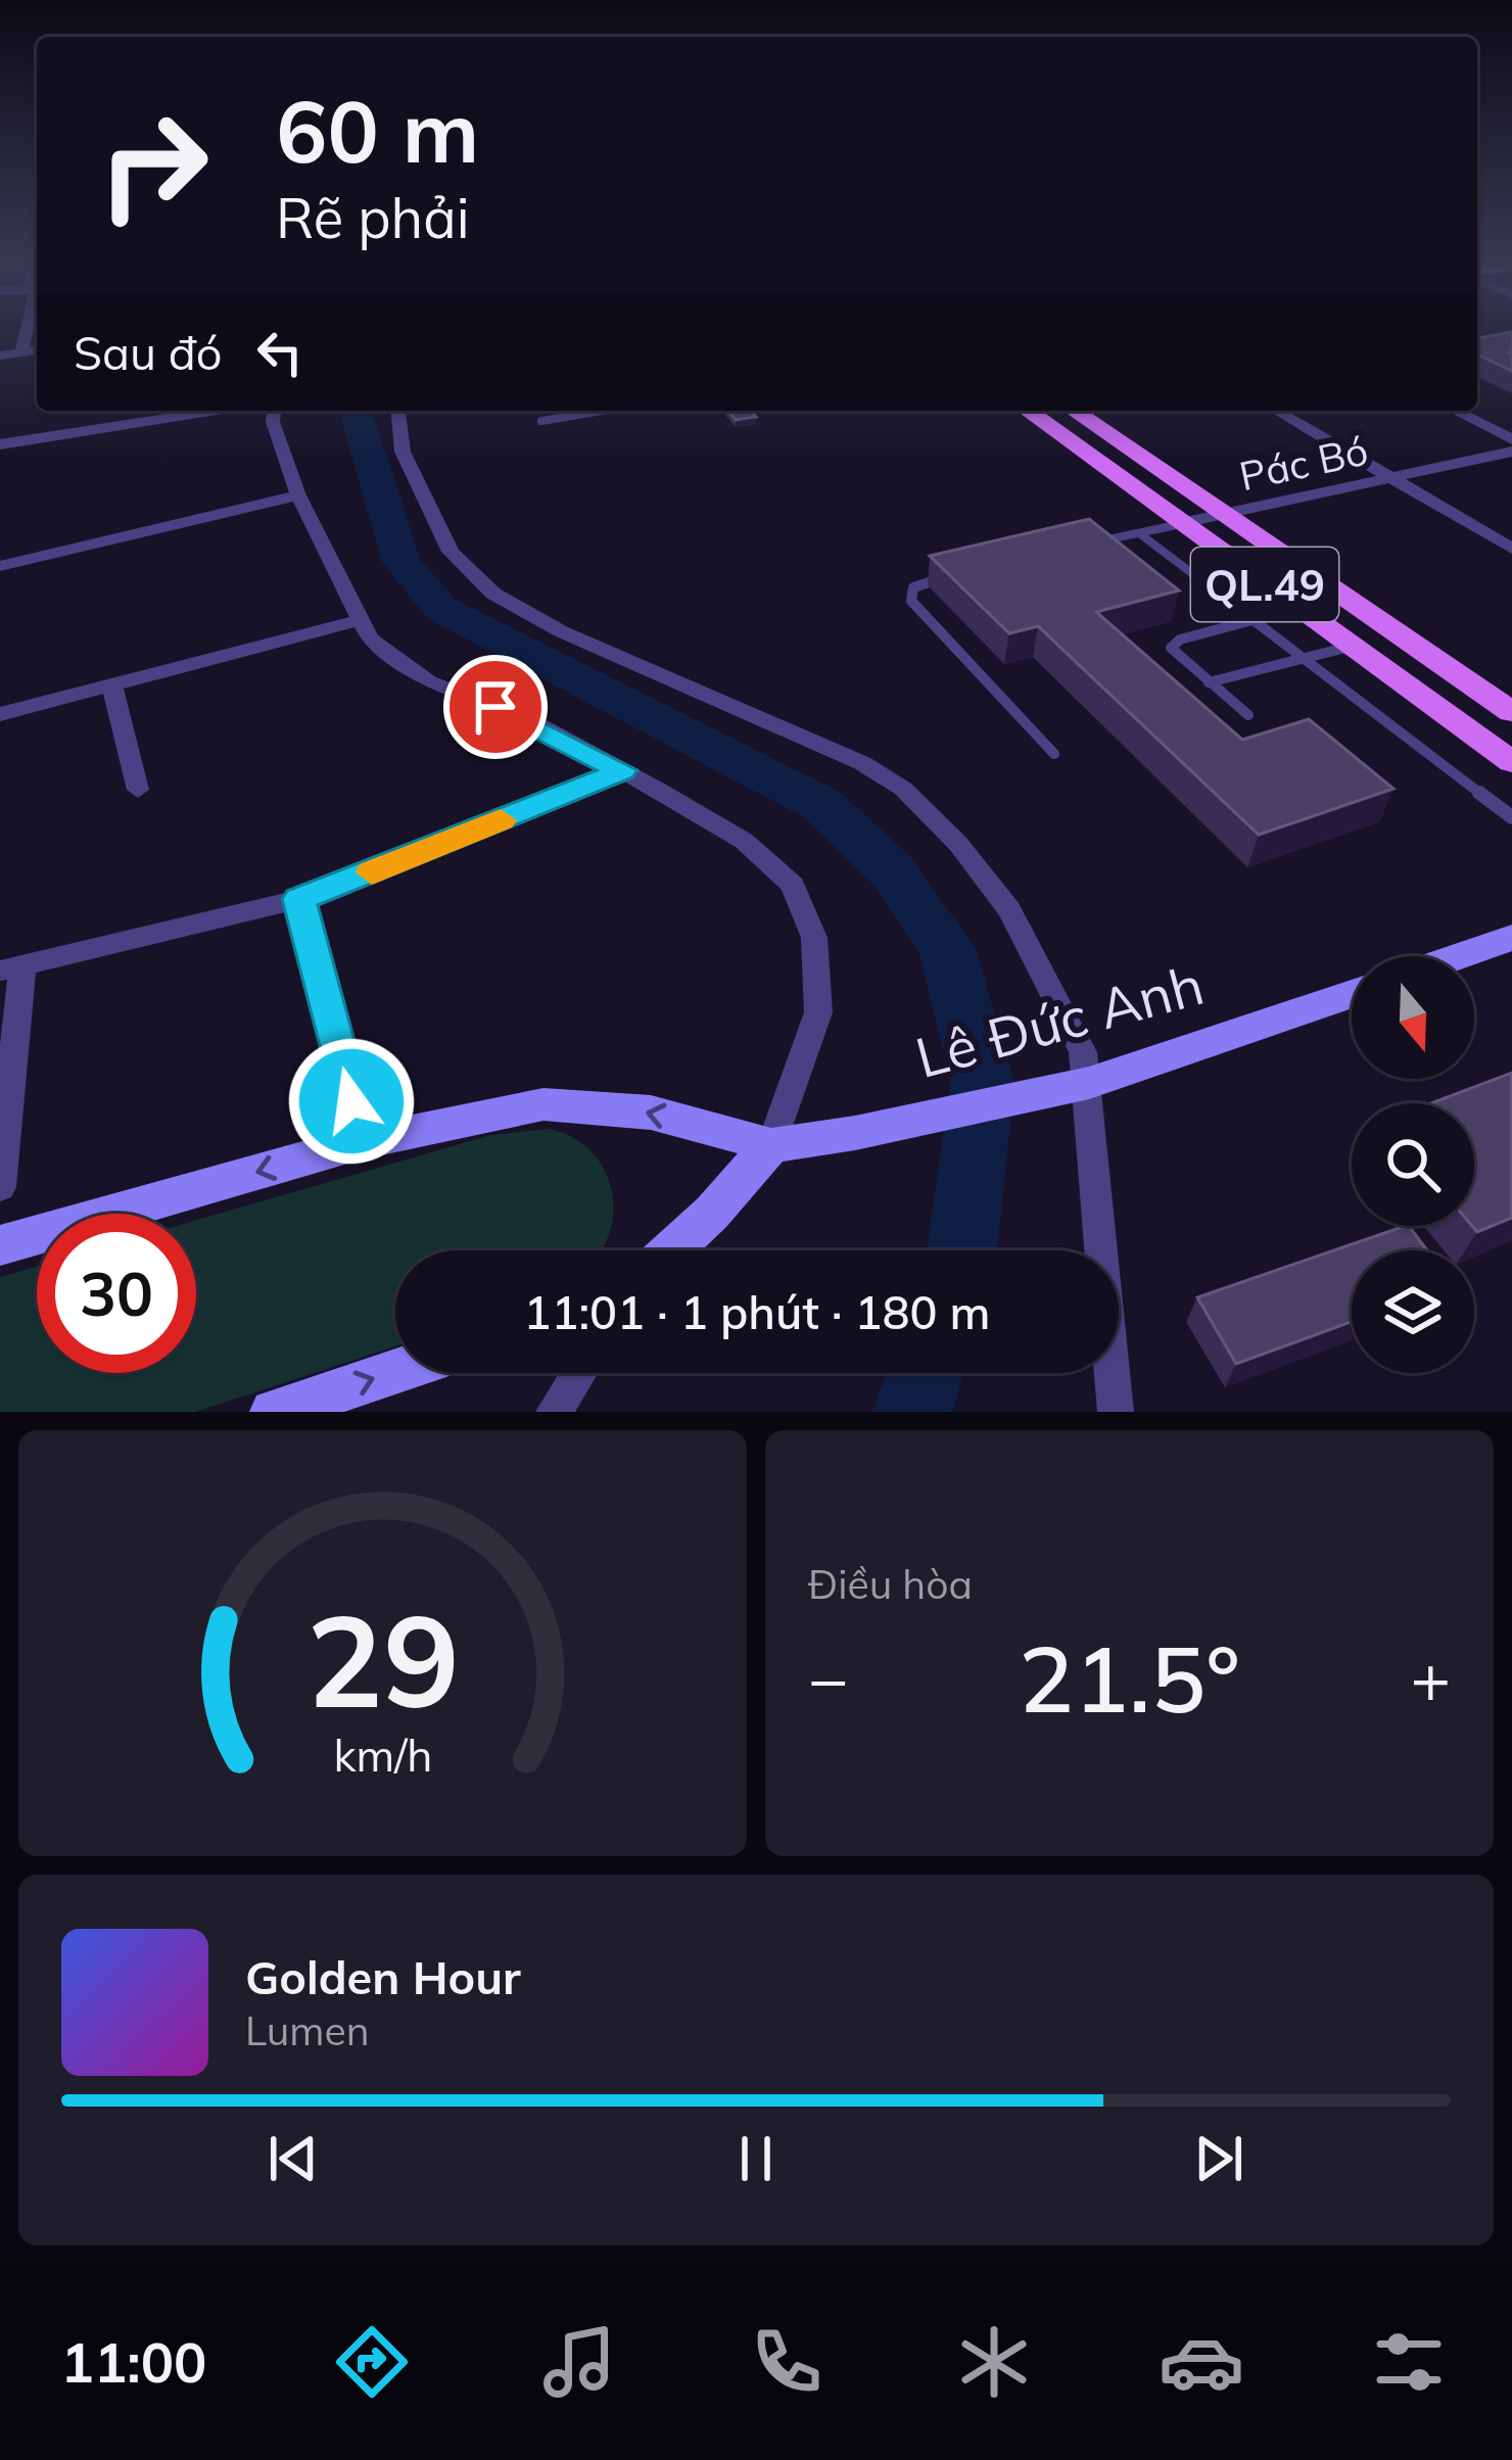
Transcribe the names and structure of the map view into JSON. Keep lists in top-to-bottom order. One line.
{"streets":{"main road":["QL.49"],"street":["Pác Bó","Lê Đức Anh"]},"crossings":[["Pác Bó","QL.49"]],"one_way":["Lê Đức Anh"],"north":"bottom","page":{"turn":["60 m","Rẽ phải"],"then":"Sau đó","limit":"30","trip":"11:01 · 1 phút · 180 m","tile":"Điều hòa","heat":["−","21.5°","+"],"song":["Golden Hour","Lumen"],"tabs":"11:00","gauge":["29","km/h"]}}
